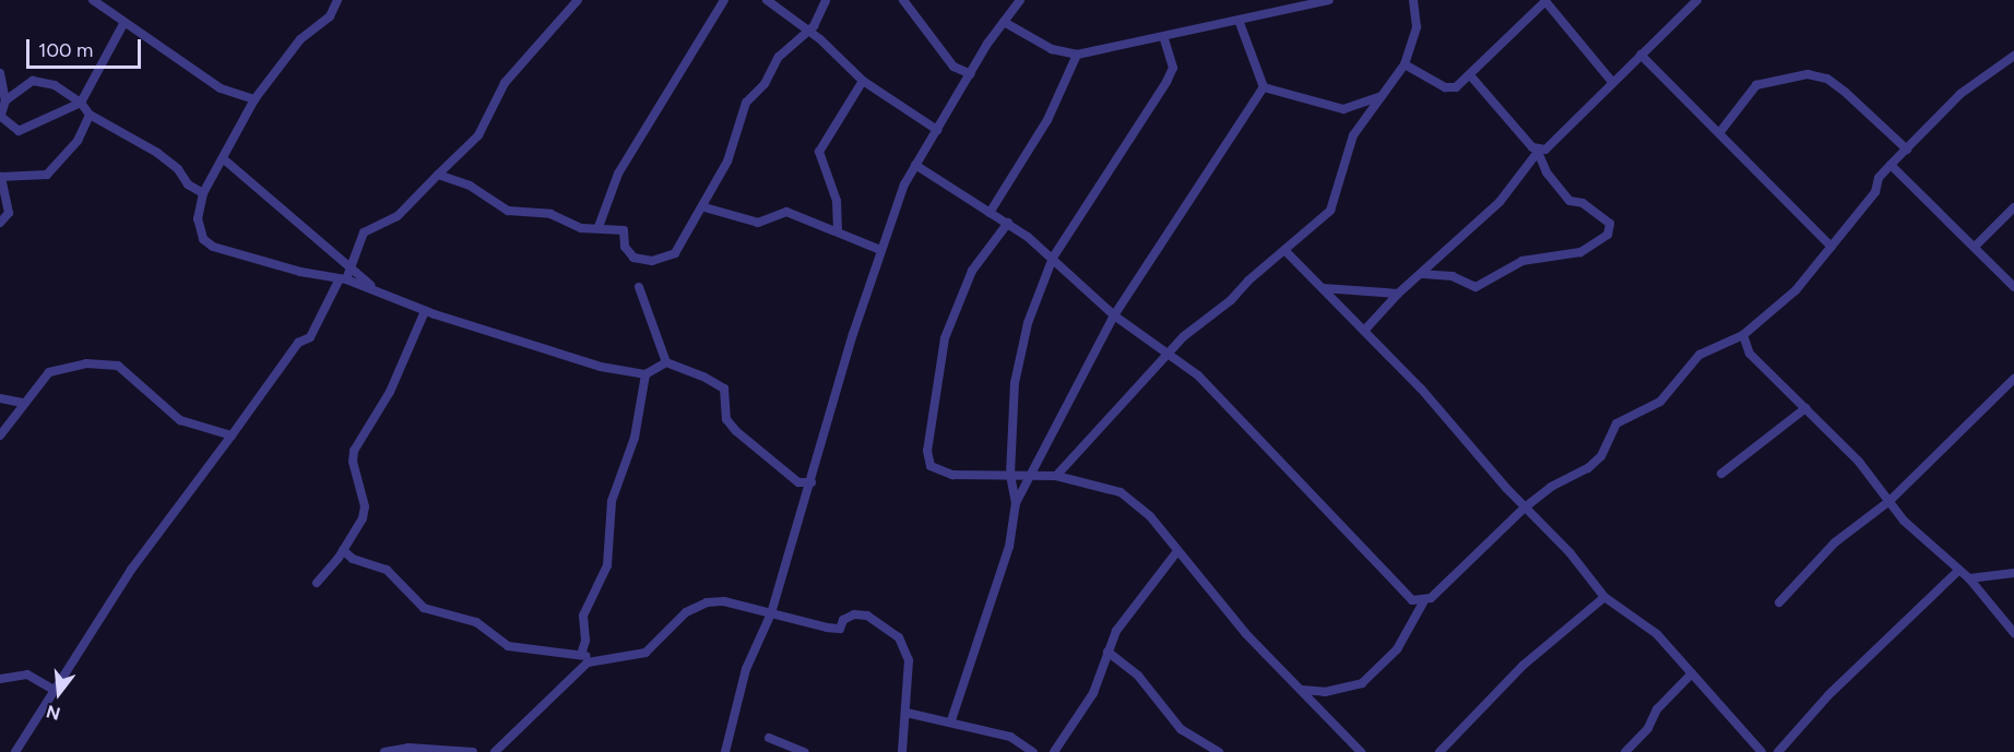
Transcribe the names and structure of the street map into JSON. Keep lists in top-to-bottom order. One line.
{"scale_bar":"100 m","north":"bottom"}
